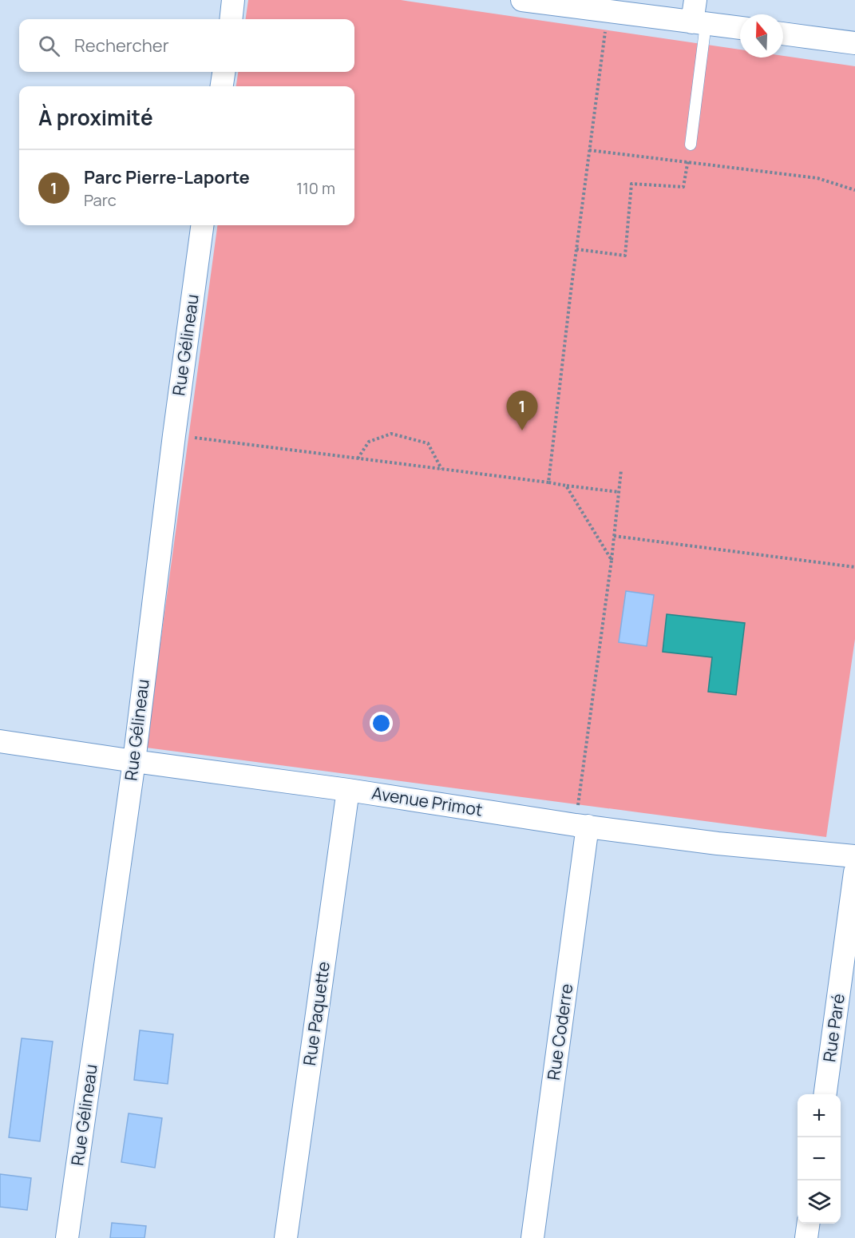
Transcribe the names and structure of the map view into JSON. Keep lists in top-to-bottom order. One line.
{"streets":{"street":["Rue Gélineau","Avenue Primot","Rue Paquette","Rue Paré","Rue Coderre"]},"crossings":[["Rue Gélineau","Avenue Primot"],["Avenue Primot","Rue Paquette"],["Avenue Primot","Rue Coderre"]],"north":"top","page":{"search":"Rechercher","heading":"À proximité","list":[{"mark":"1","name":"Parc Pierre-Laporte","note":"Parc","value":"110 m"}],"pins":"1","map_buttons":["+","−"]}}
